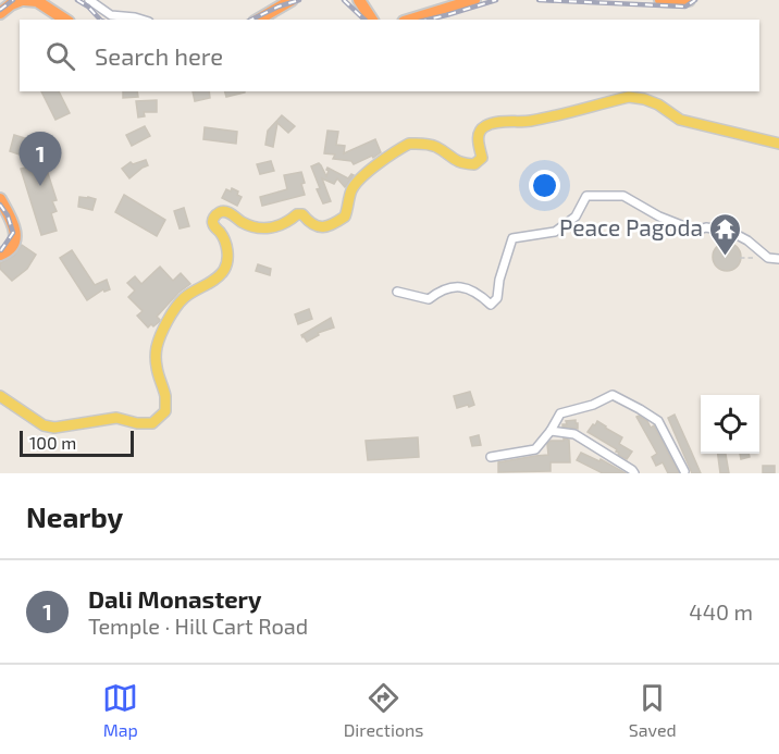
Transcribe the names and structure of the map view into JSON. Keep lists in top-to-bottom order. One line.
{"places":{"temple":["Peace Pagoda"]},"scale_bar":"100 m","page":{"search":"Search here","pins":"1","scale":"100 m","heading":"Nearby","list":[{"mark":"1","name":"Dali Monastery","note":"Temple · Hill Cart Road","value":"440 m"}],"nav":["Map","Directions","Saved"]}}
